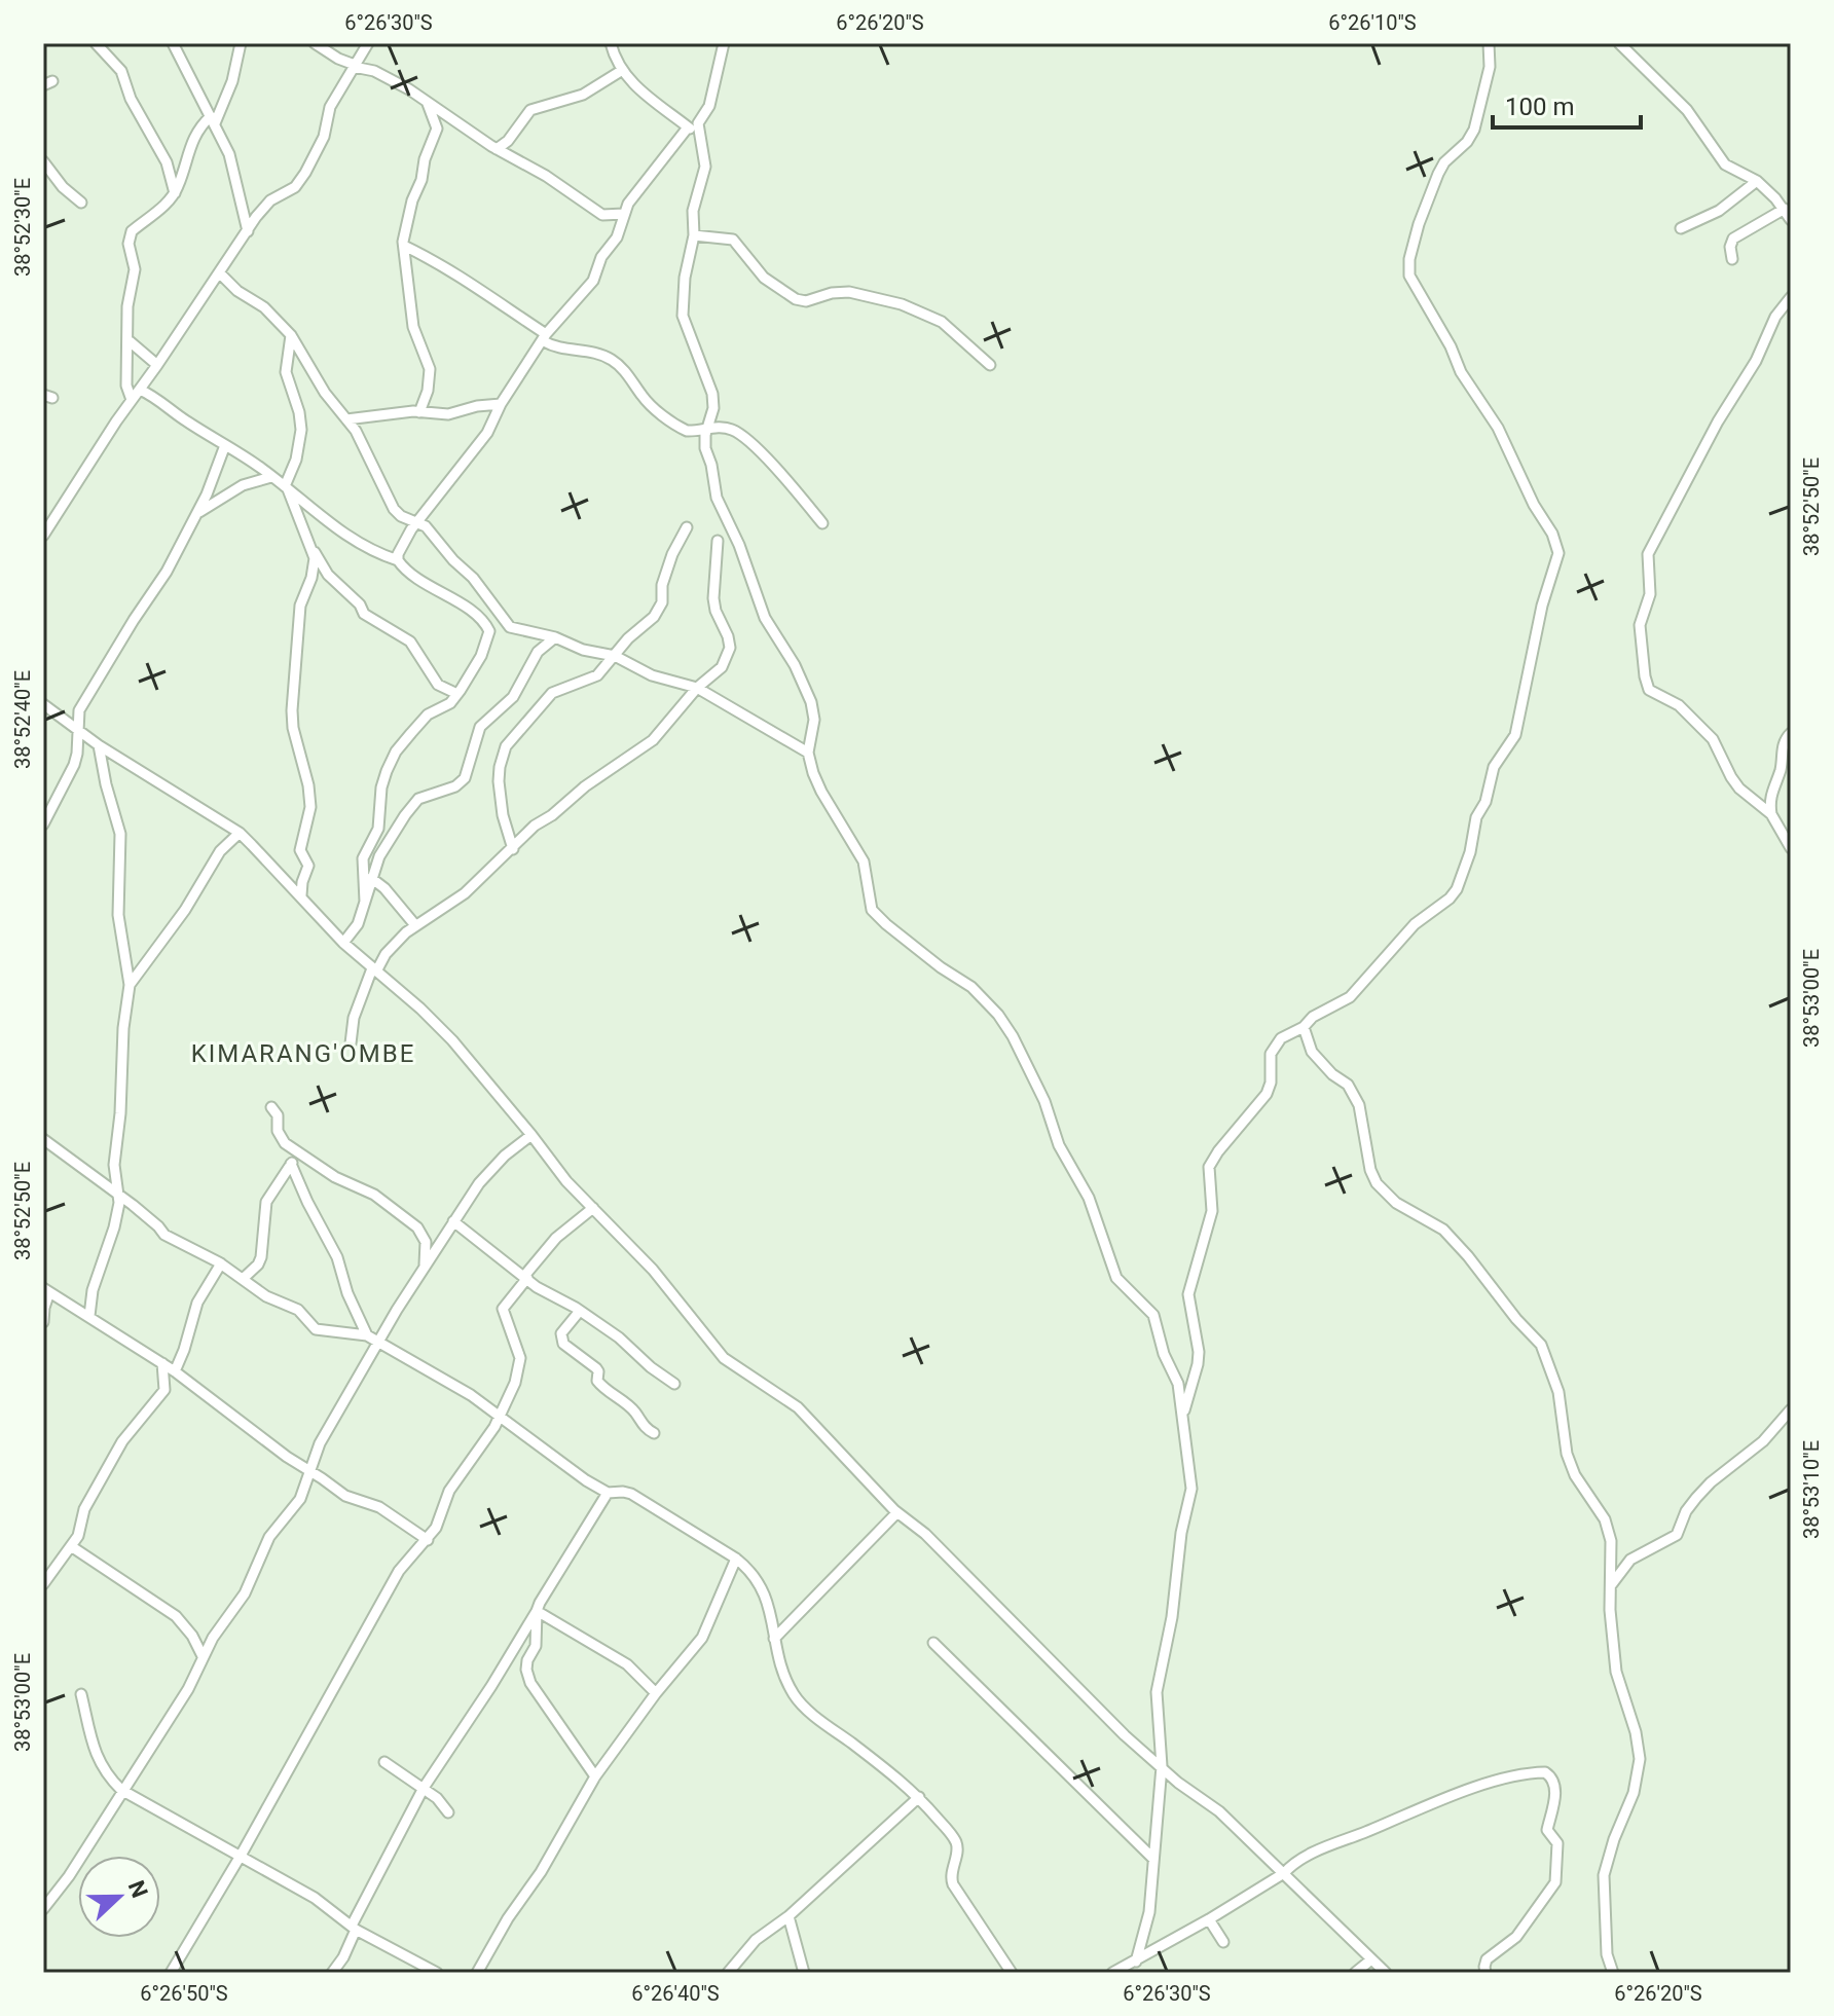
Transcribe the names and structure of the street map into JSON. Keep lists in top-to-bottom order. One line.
{"districts":["KIMARANG'OMBE"],"scale_bar":"100 m","north":"right","coordinates":["6°26'30\"S","6°26'20\"S","6°26'10\"S","38°52'30\"E","38°52'50\"E","38°52'40\"E","38°53'00\"E","38°53'10\"E","6°26'50\"S","6°26'40\"S"]}
